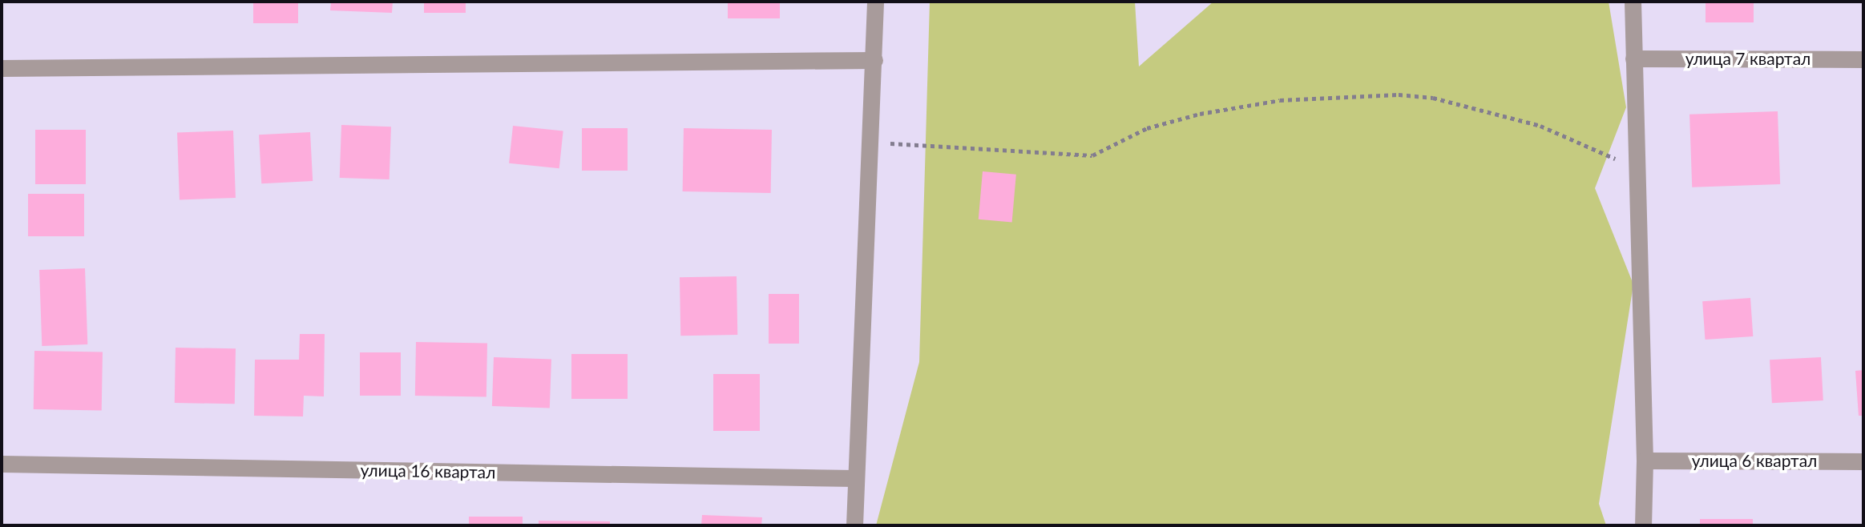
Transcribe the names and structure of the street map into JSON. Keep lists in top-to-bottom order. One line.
{"streets":{"street":["улица 7 квартал","улица 6 квартал","улица 16 квартал"]}}
